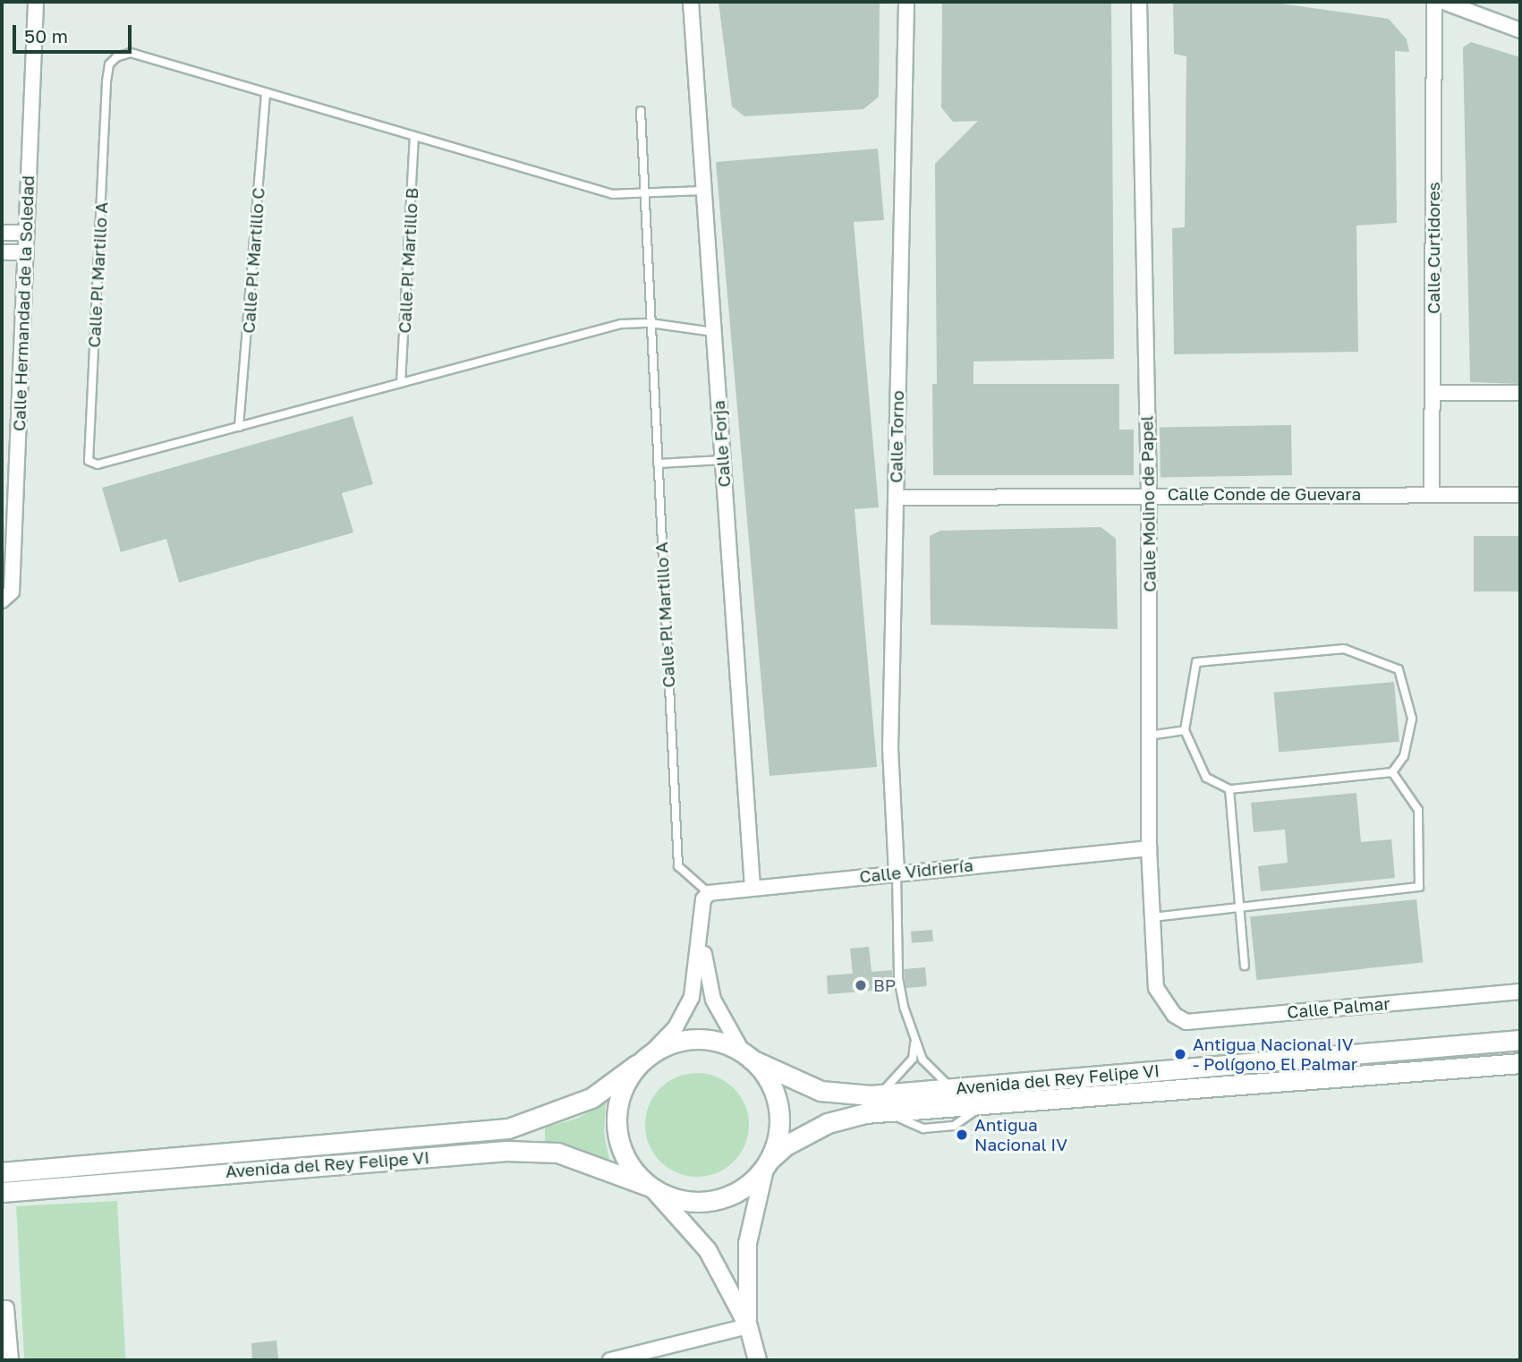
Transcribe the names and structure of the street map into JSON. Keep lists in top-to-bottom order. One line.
{"streets":{"main road":["Avenida del Rey Felipe VI"],"street":["Calle Curtidores","Calle Hermandad de la Soledad","Calle Torno","Calle Forja","Calle Conde de Guevara","Calle Molino de Papel","Calle Vidriería","Calle Palmar"],"lane":["Calle Pl Martillo C","Calle Pl Martillo B","Calle Pl Martillo A"]},"crossings":[["Calle Curtidores","Calle Conde de Guevara"],["Calle Pl Martillo C","Calle Pl Martillo A"],["Calle Pl Martillo B","Calle Pl Martillo A"],["Calle Pl Martillo A","Calle Forja"],["Calle Pl Martillo A","Calle Vidriería"],["Calle Torno","Calle Conde de Guevara"],["Calle Torno","Calle Vidriería"],["Calle Forja","Calle Vidriería"],["Calle Conde de Guevara","Calle Molino de Papel"],["Calle Molino de Papel","Calle Vidriería"],["Calle Molino de Papel","Calle Palmar"]],"places":["BP","Antigua Nacional IV - Polígono El Palmar","Antigua Nacional IV"],"scale_bar":"50 m"}
